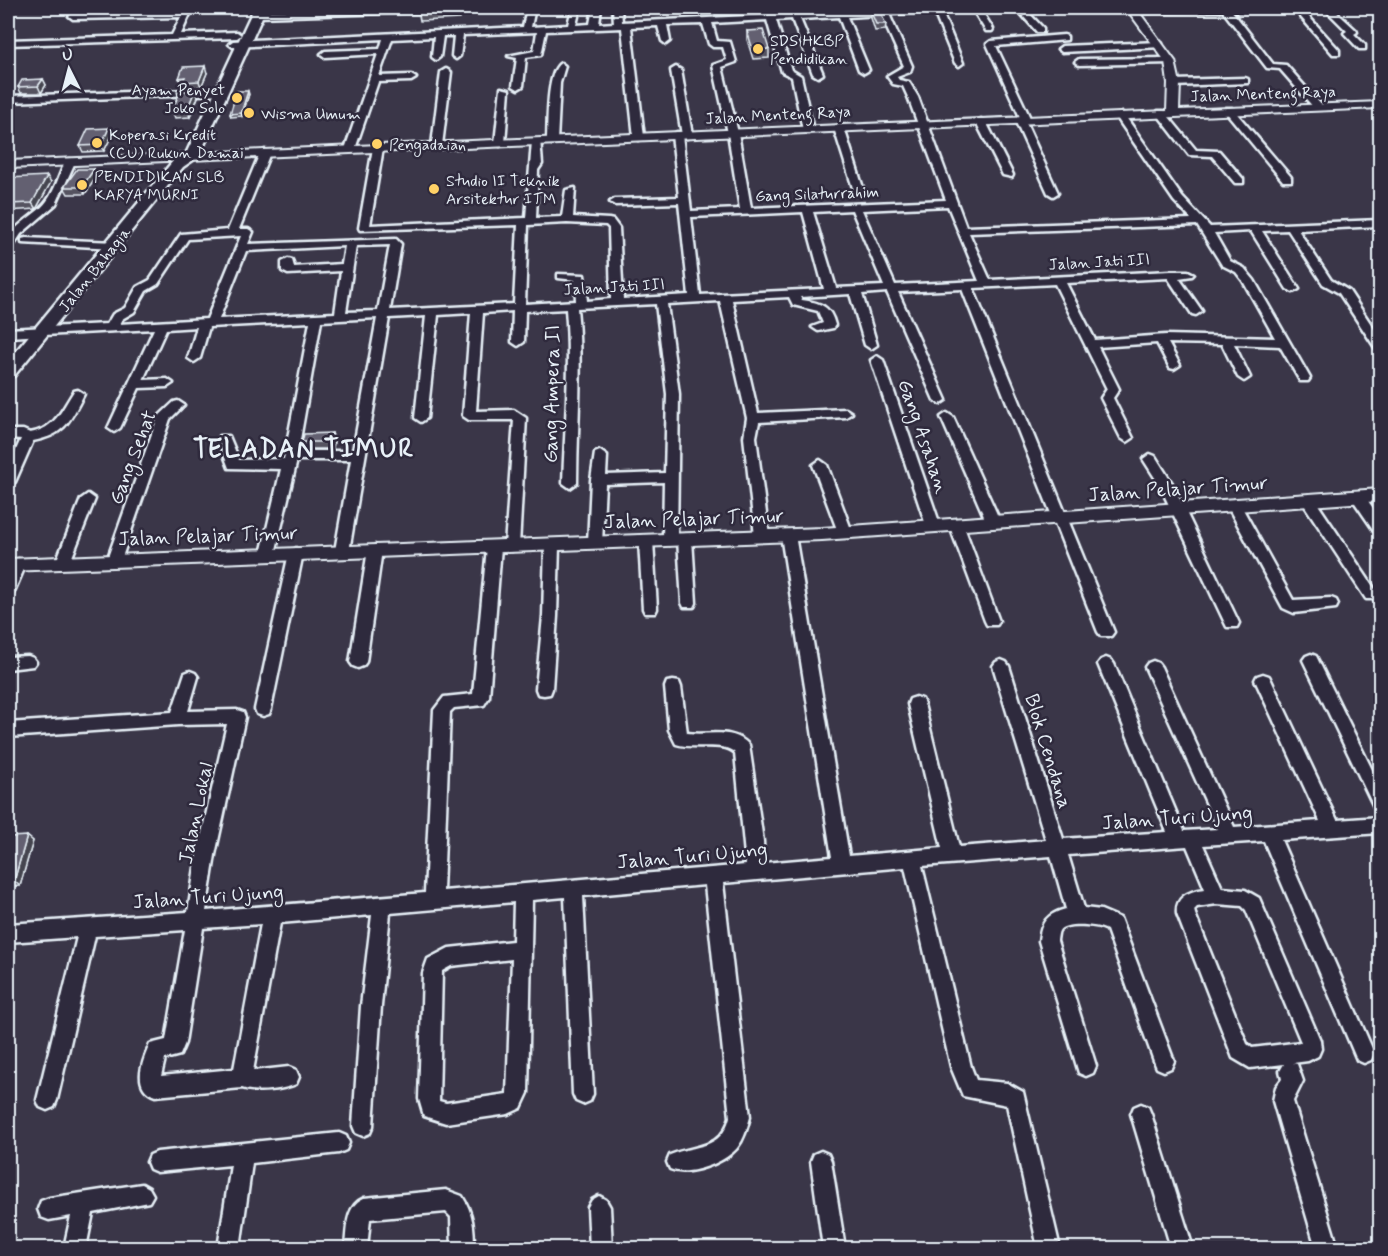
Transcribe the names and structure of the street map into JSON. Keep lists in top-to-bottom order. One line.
{"streets":{"main road":["Jalan Bahagia"],"street":["Jalan Menteng Raya","Gang Silaturrahim","Jalan Jati III","Gang Ampera II","Gang Asahan","Gang Sehat","Jalan Pelajar Timur","Blok Cendana","Jalan Lokal","Jalan Turi Ujung"]},"crossings":[["Jalan Menteng Raya","Jalan Bahagia"],["Jalan Jati III","Jalan Bahagia"],["Jalan Jati III","Gang Ampera II"],["Gang Asahan","Jalan Pelajar Timur"],["Gang Sehat","Jalan Pelajar Timur"],["Blok Cendana","Jalan Turi Ujung"],["Jalan Lokal","Jalan Turi Ujung"]],"districts":["TELADAN TIMUR"],"places":["SDS HKBP Pendidikan","Ayam Penyet Joko Solo","Wisma Umum","Koperasi Kredit (CU) Rukun Damai","Pengadaian","PENDIDIKAN SLB KARYA MURNI","Studio II Teknik Arsitektur ITM"],"north":"top"}
